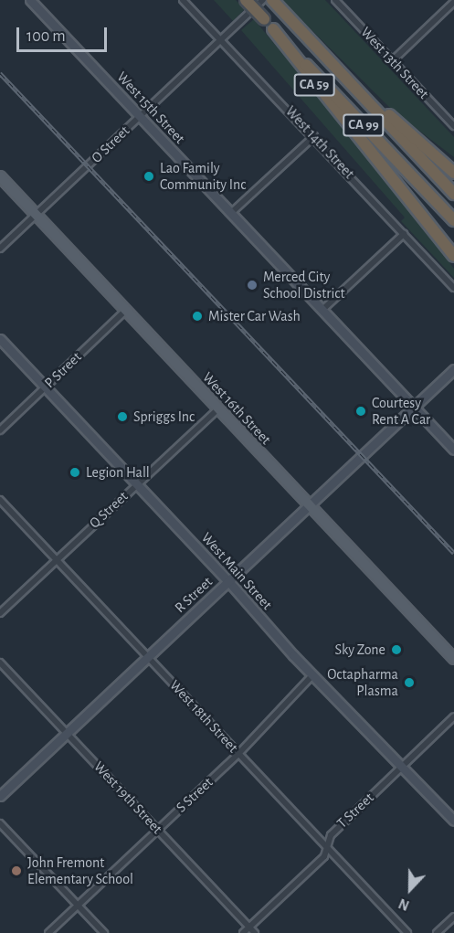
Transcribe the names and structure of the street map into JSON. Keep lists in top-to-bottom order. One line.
{"streets":{"highway":["CA 59","CA 99"],"main road":["West 16th Street"],"street":["West 13th Street","West 15th Street","West 14th Street","O Street","P Street","Q Street","West Main Street","R Street","West 18th Street","S Street","West 19th Street","T Street"]},"crossings":[["CA 59","CA 99"],["West 15th Street","O Street"],["West 15th Street","R Street"],["West 14th Street","O Street"],["O Street","West 16th Street"],["P Street","West 16th Street"],["P Street","West Main Street"],["West 16th Street","Q Street"],["West 16th Street","R Street"],["Q Street","West Main Street"],["Q Street","West 18th Street"],["West Main Street","R Street"],["West Main Street","S Street"],["West Main Street","T Street"],["R Street","West 18th Street"],["R Street","West 19th Street"],["West 18th Street","S Street"],["West 18th Street","T Street"],["S Street","West 19th Street"],["West 19th Street","T Street"]],"places":["Lao Family Community Inc","Merced City School District","Mister Car Wash","Courtesy Rent A Car","Spriggs Inc","Legion Hall","Sky Zone","Octapharma Plasma","John Fremont Elementary School"],"scale_bar":"100 m","north":"bottom"}
